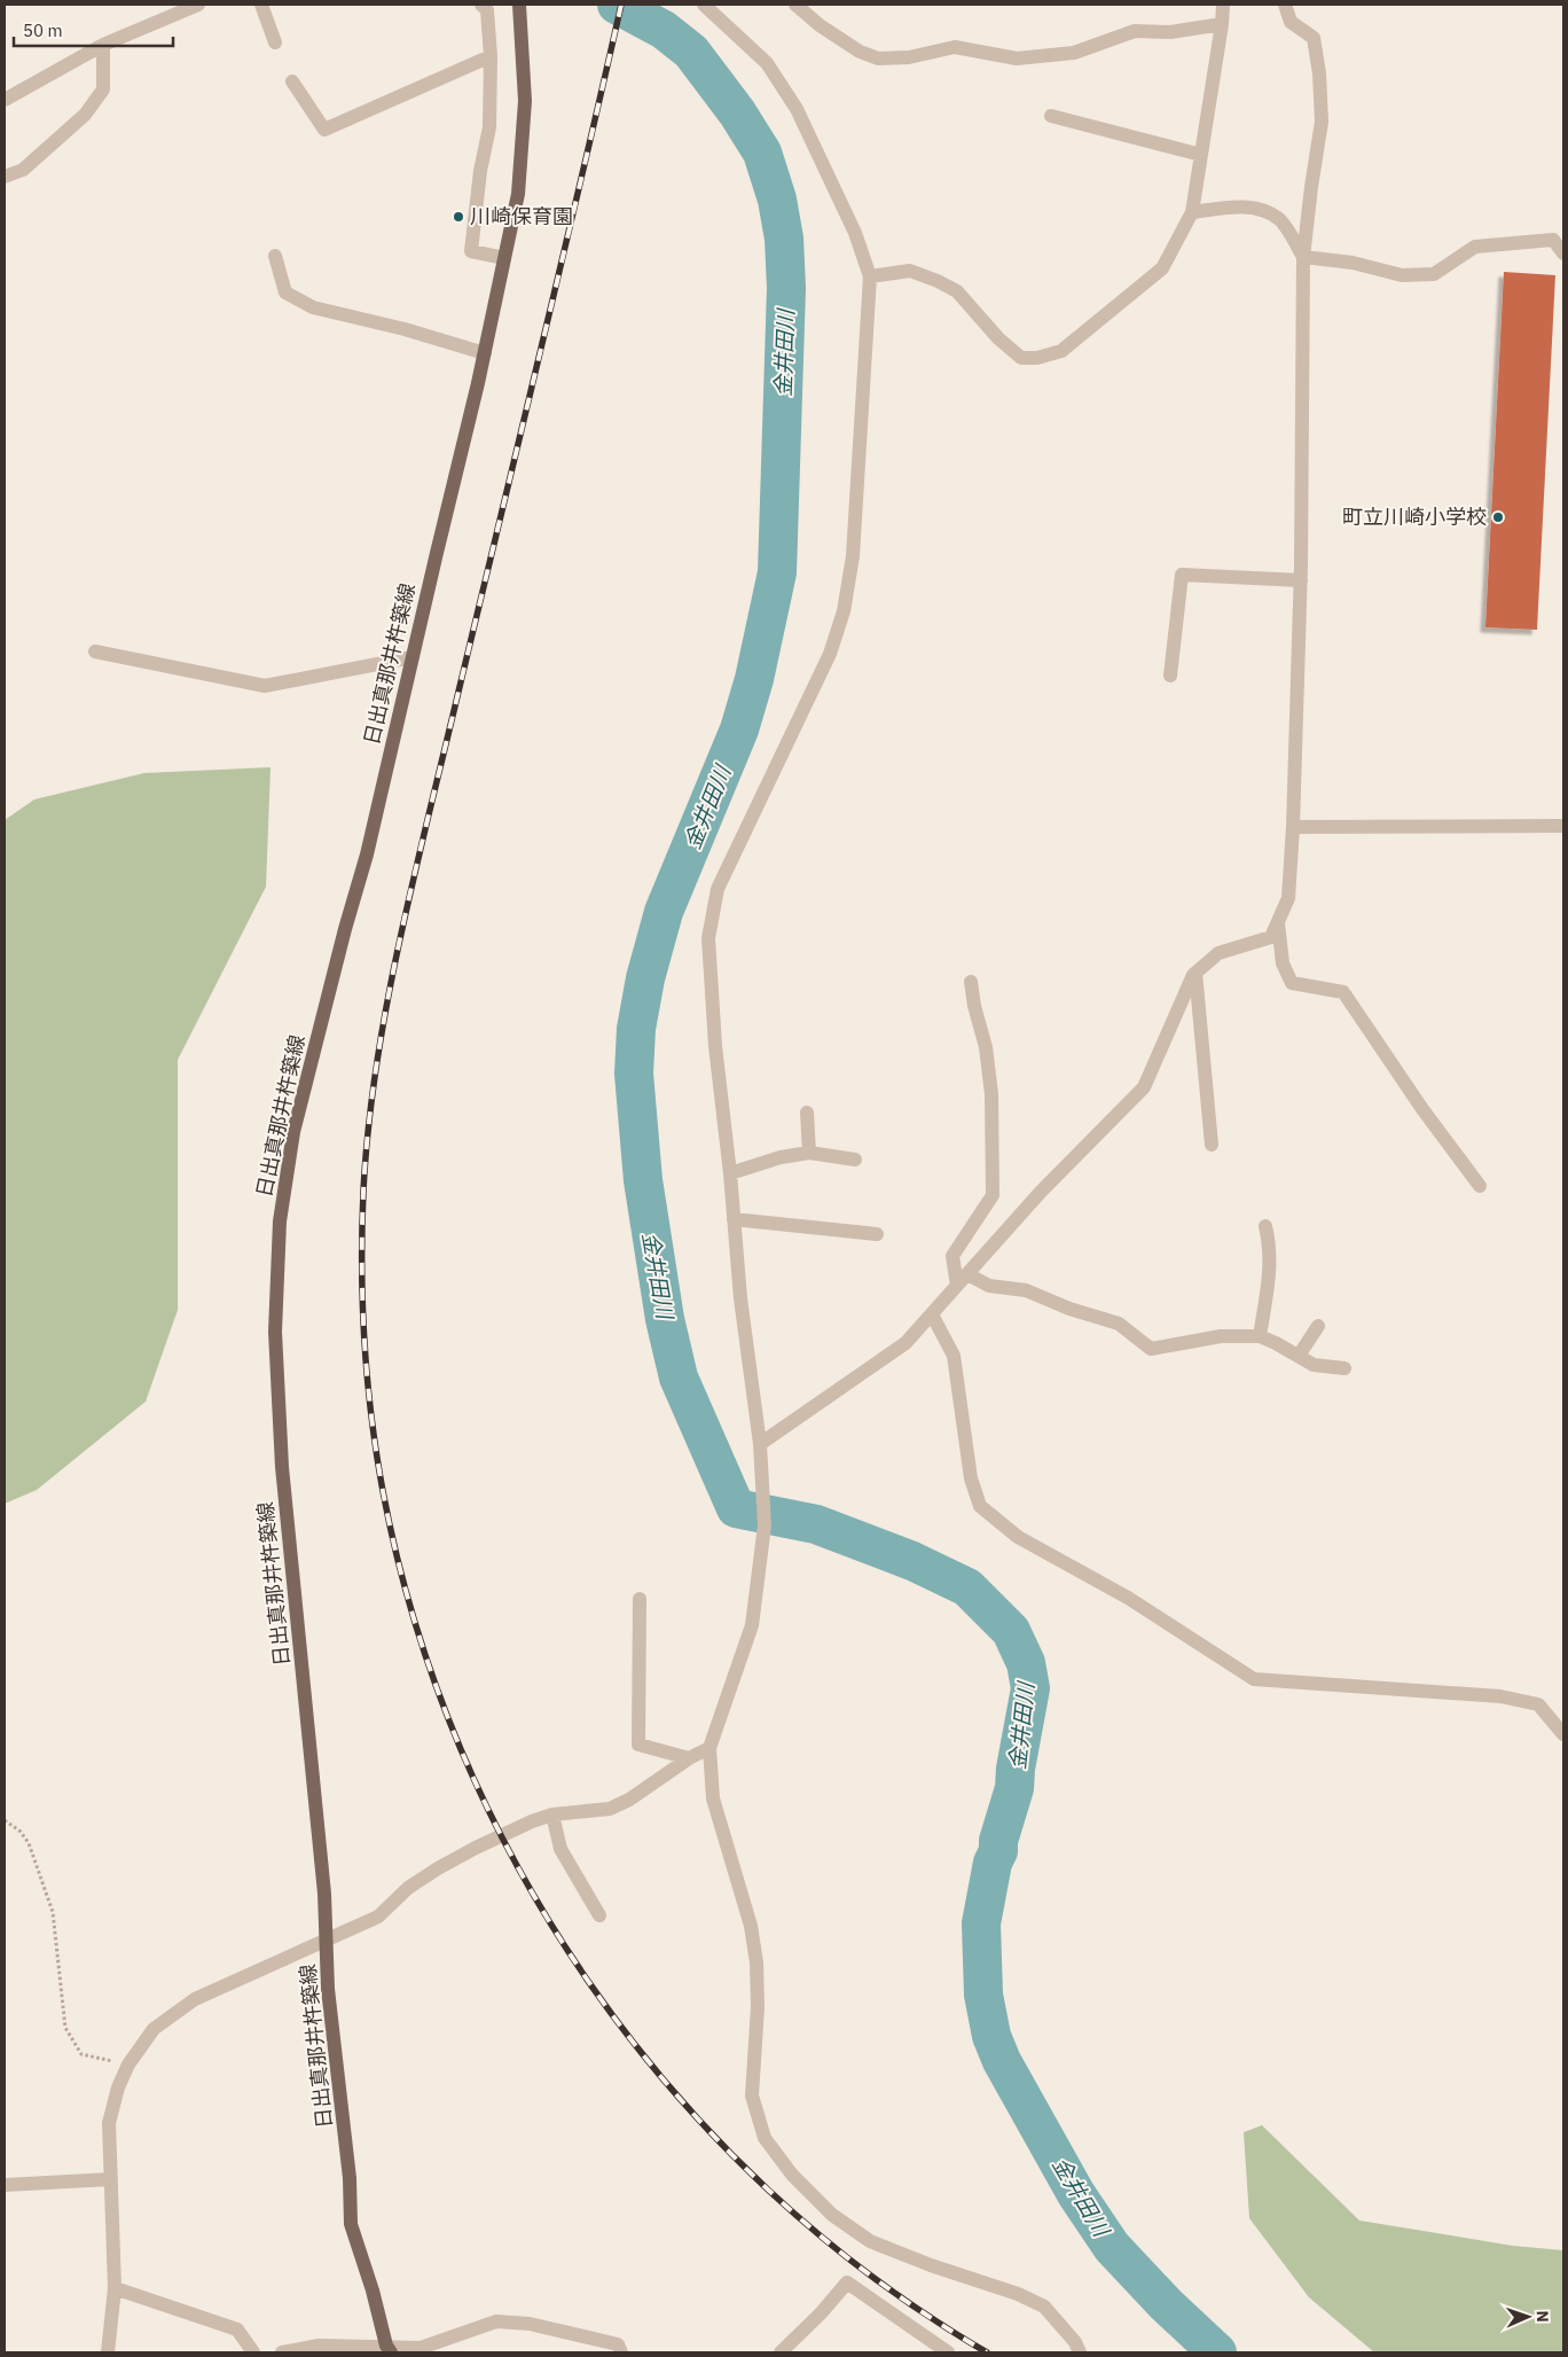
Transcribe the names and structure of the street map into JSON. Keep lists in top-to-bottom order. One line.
{"streets":{"main road":["日出真那井杵築線"]},"water":["金井田川"],"places":["川崎保育園","町立川崎小学校"],"scale_bar":"50 m","north":"right"}
